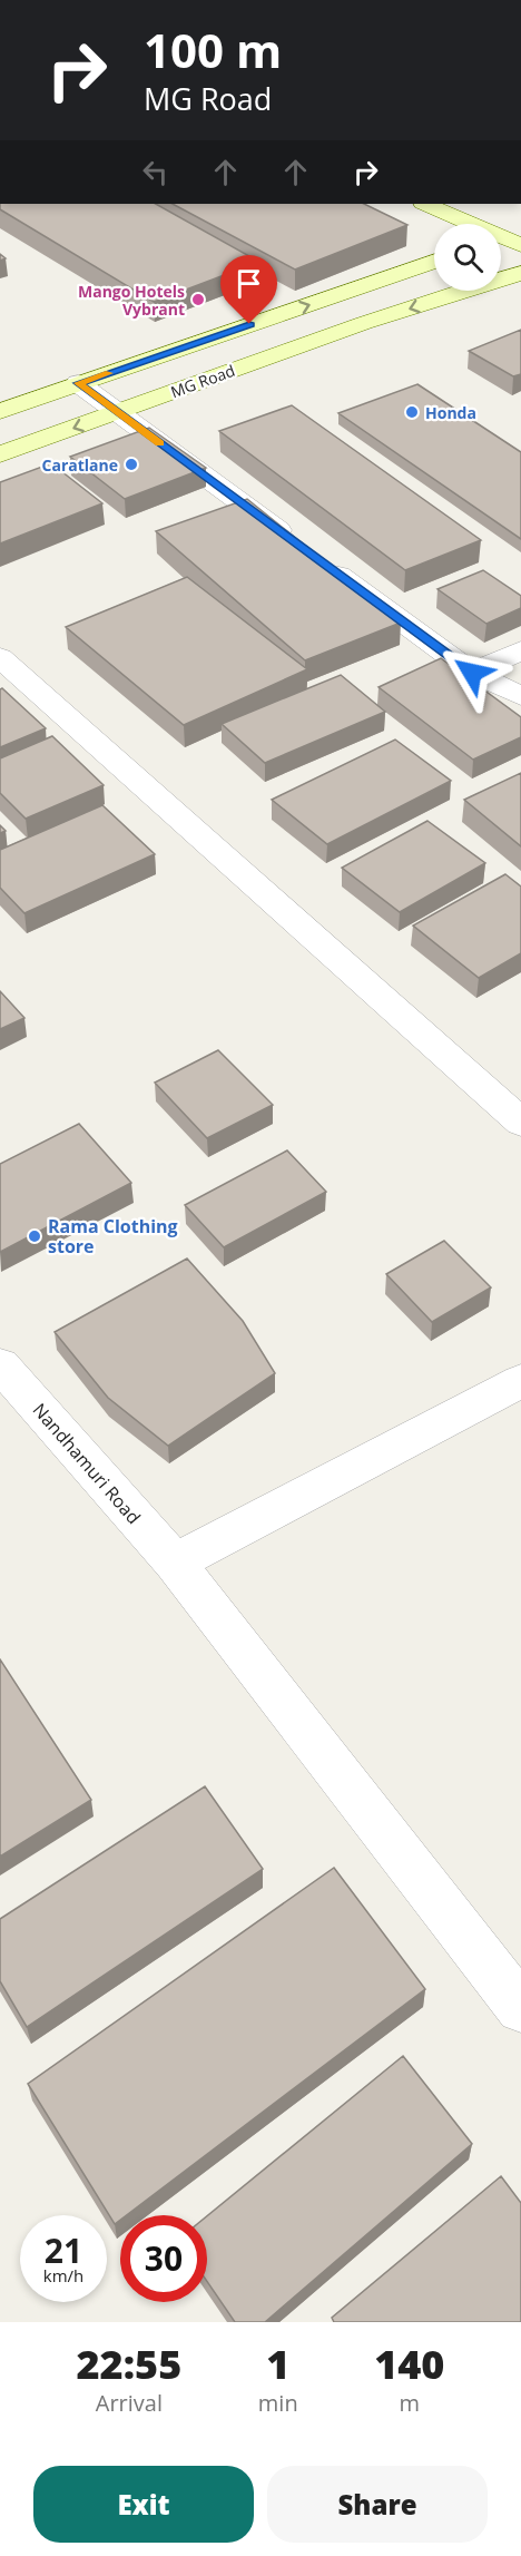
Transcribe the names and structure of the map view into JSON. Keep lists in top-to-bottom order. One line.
{"streets":{"main road":["MG Road"],"street":["Nandhamuri Road"]},"places":["Mango Hotels Vybrant","Honda","Caratlane","Rama Clothing store"],"page":{"turn":["100 m","MG Road"],"speed":"21 km/h","limit":"30","eta":["22:55","Arrival","1","min","140","m"],"buttons":["Exit","Share"]}}
